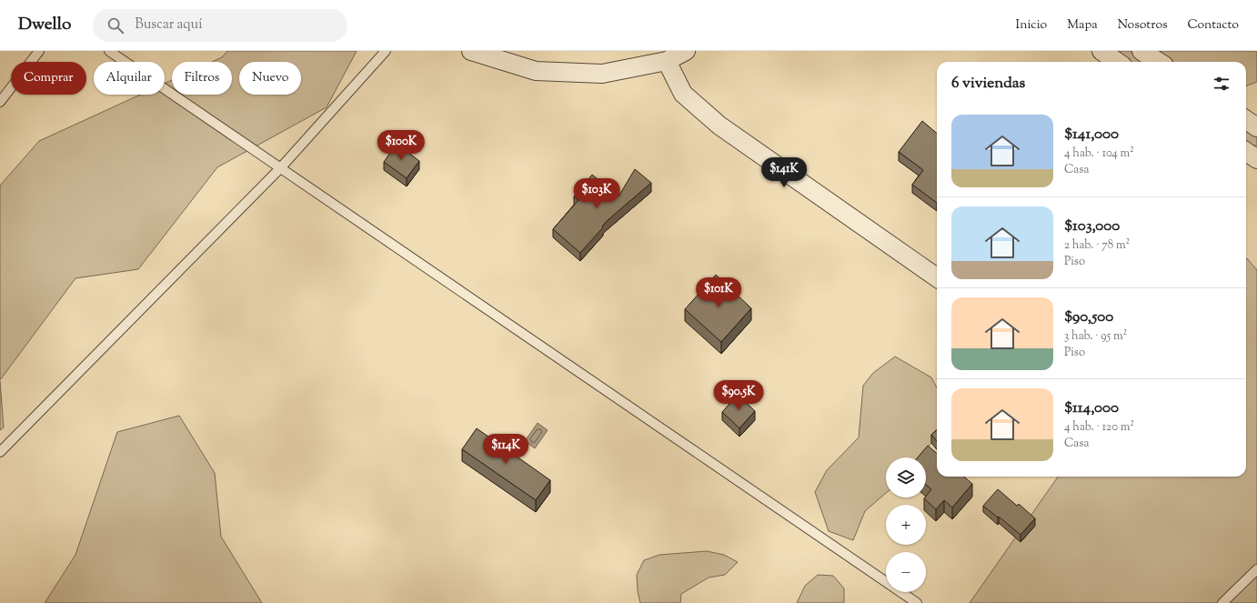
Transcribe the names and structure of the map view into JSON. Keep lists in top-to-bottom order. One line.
{"page":{"header":"Dwello","search":"Buscar aquí","nav":["Inicio","Mapa","Nosotros","Contacto"],"chip":["Comprar","Alquilar","Filtros","Nuevo"],"heading":"6 viviendas","list":[{"name":"$141,000","note":"4 hab. · 104 m² · Casa"},{"name":"$103,000","note":"2 hab. · 78 m² · Piso"},{"name":"$90,500","note":"3 hab. · 95 m² · Piso"},{"name":"$114,000","note":"4 hab. · 120 m² · Casa"}],"price":["$100K","$141K","$103K","$101K","$90.5K","$114K"],"map_buttons":["+","−"]}}
